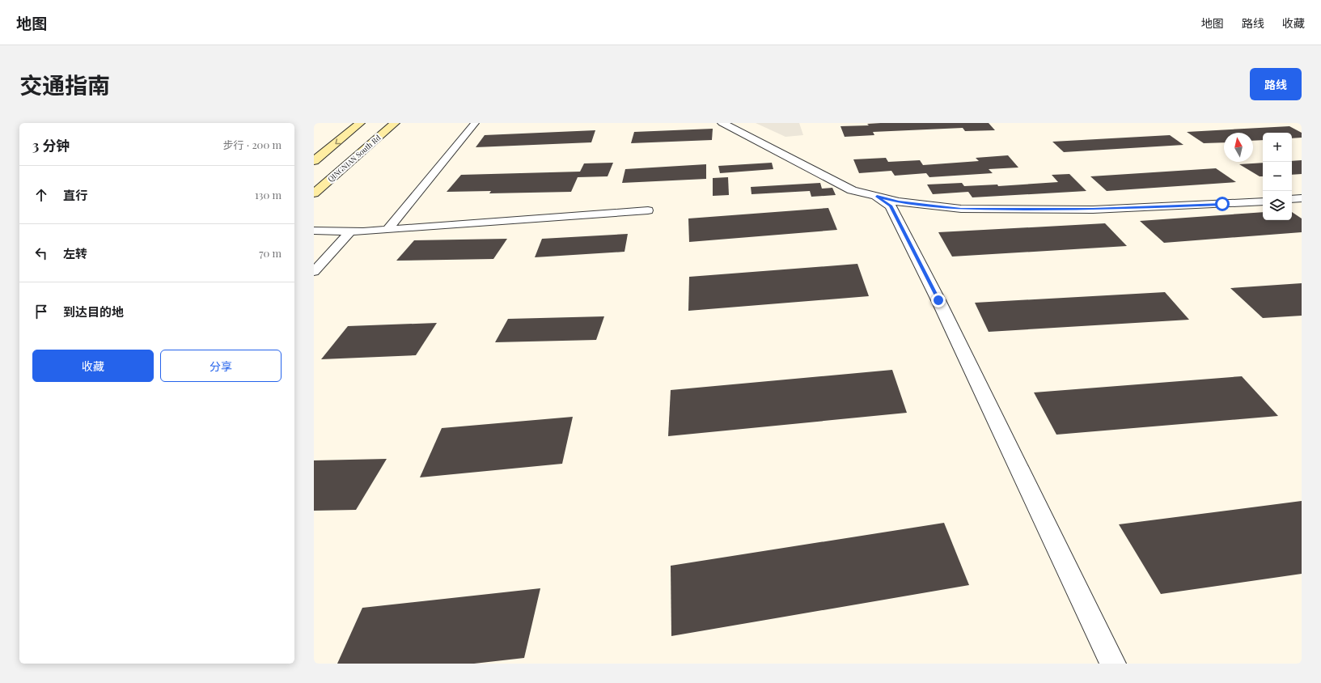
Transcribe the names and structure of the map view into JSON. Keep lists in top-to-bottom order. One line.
{"streets":{"main road":["QINGNIAN South Rd"]},"north":"top","page":{"header":"地图","nav":["地图","路线","收藏"],"title":"交通指南","buttons":["路线",["收藏","分享"]],"heading":["3 分钟","步行 · 200 m"],"map_buttons":["+","−"],"list":[["直行","130 m"],["左转","70 m"],"到达目的地"]}}
